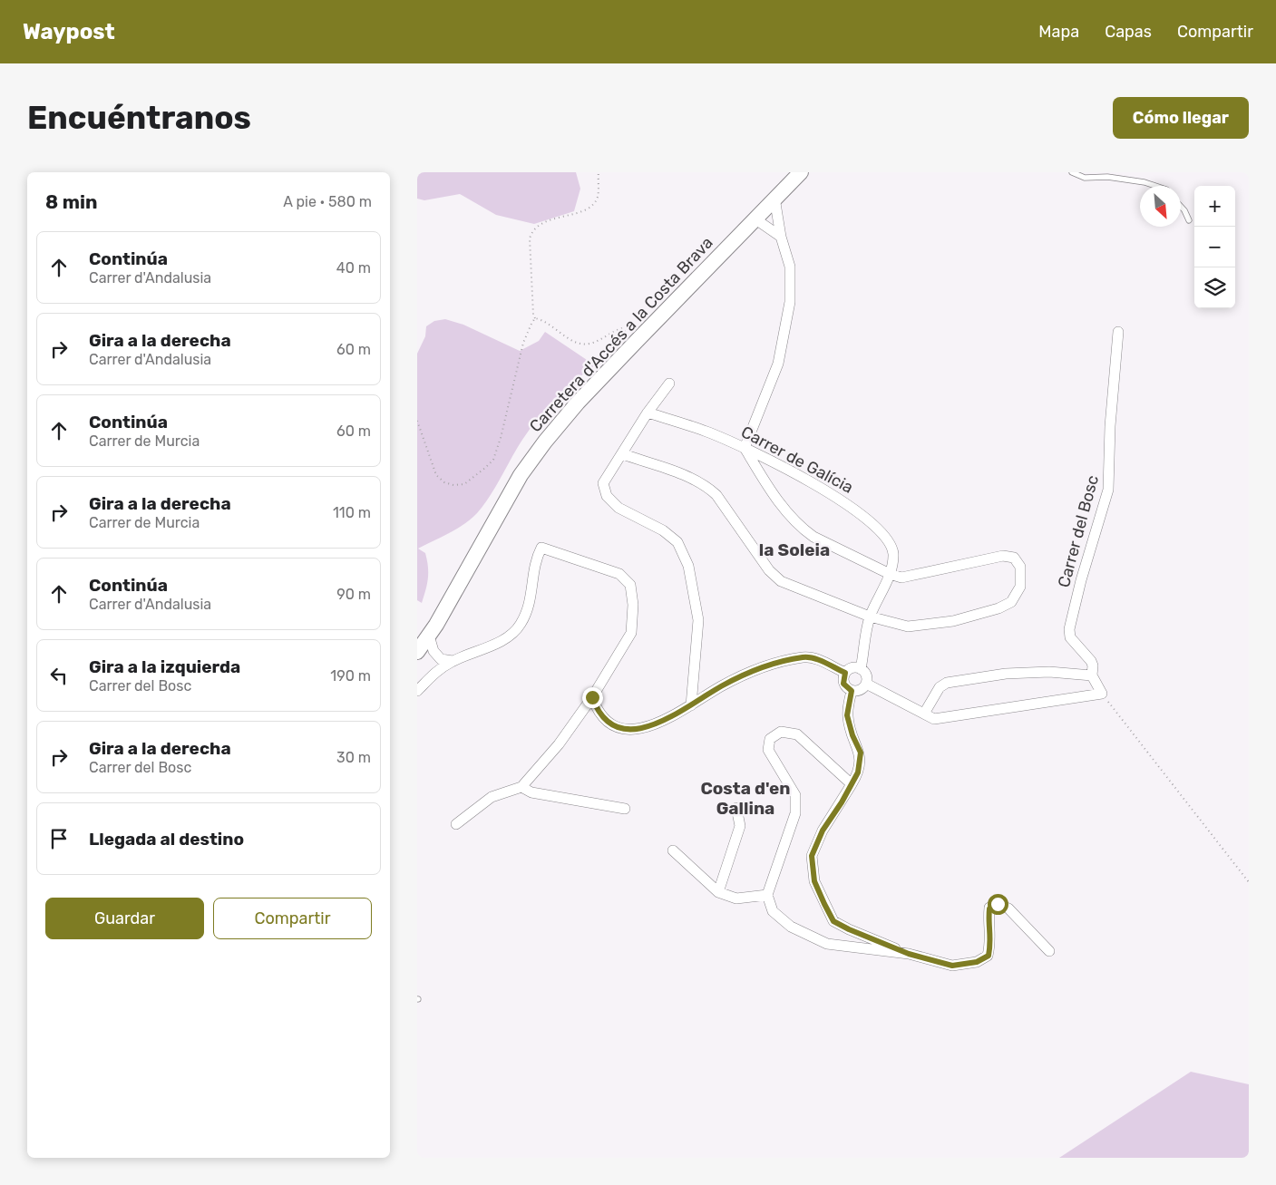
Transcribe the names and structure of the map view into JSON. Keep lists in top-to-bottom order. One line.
{"streets":{"main road":["Carretera d'Accés a la Costa Brava"],"street":["Carrer de Galícia","Carrer del Bosc"]},"districts":["la Soleia","Costa d'en Gallina"],"north":"bottom right","page":{"header":"Waypost","nav":["Mapa","Capas","Compartir"],"buttons":["Cómo llegar",["Guardar","Compartir"]],"title":"Encuéntranos","heading":["8 min","A pie · 580 m"],"map_buttons":["+","−"],"list":[["Continúa","Carrer d'Andalusia","40 m"],["Gira a la derecha","Carrer d'Andalusia","60 m"],["Continúa","Carrer de Murcia","60 m"],["Gira a la derecha","Carrer de Murcia","110 m"],["Continúa","Carrer d'Andalusia","90 m"],["Gira a la izquierda","Carrer del Bosc","190 m"],["Gira a la derecha","Carrer del Bosc","30 m"],"Llegada al destino"]}}
